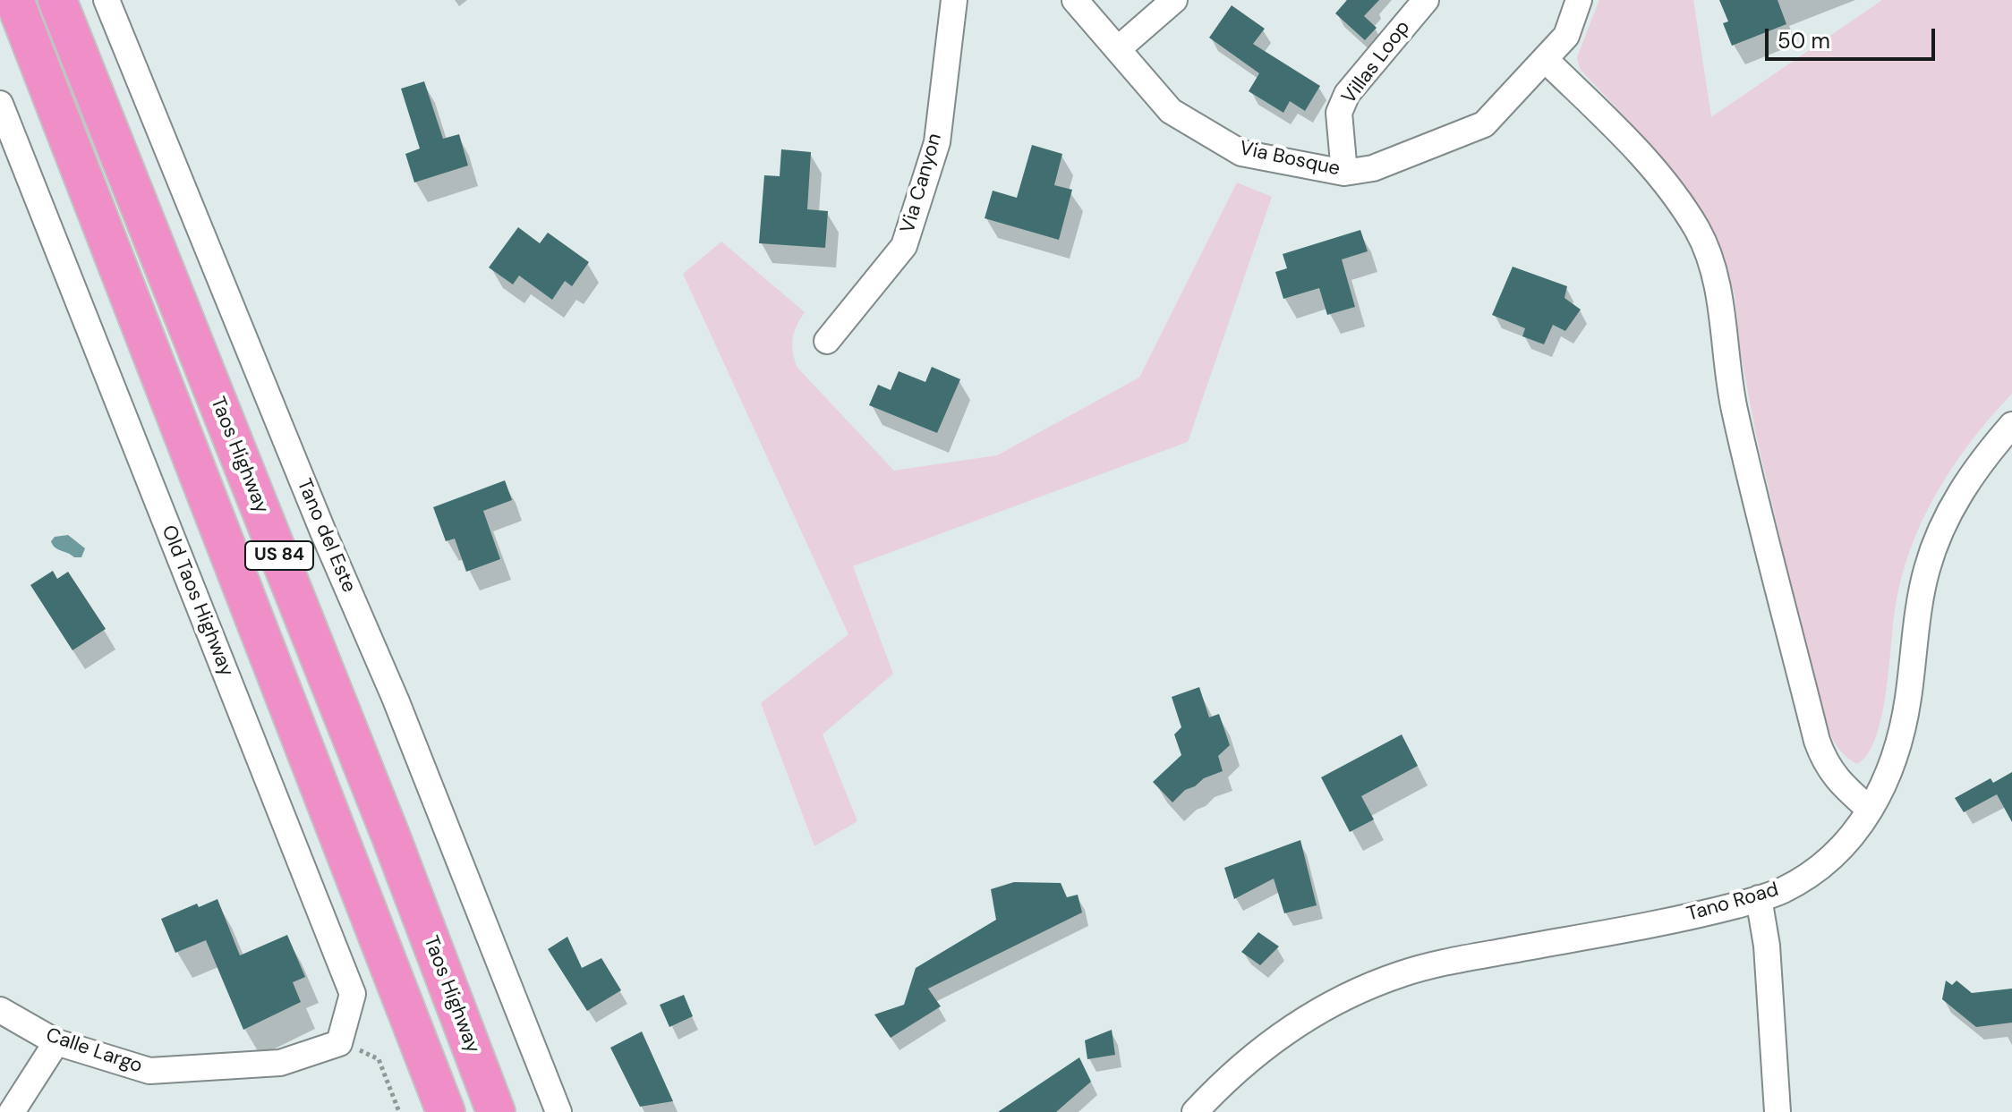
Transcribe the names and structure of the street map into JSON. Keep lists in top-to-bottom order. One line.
{"streets":{"highway":["Taos Highway","US 84"],"street":["Villas Loop","Via Bosque","Via Canyon","Tano del Este","Old Taos Highway","Tano Road","Calle Largo"]},"crossings":[["Villas Loop","Via Bosque"],["Old Taos Highway","Calle Largo"]],"scale_bar":"50 m"}
